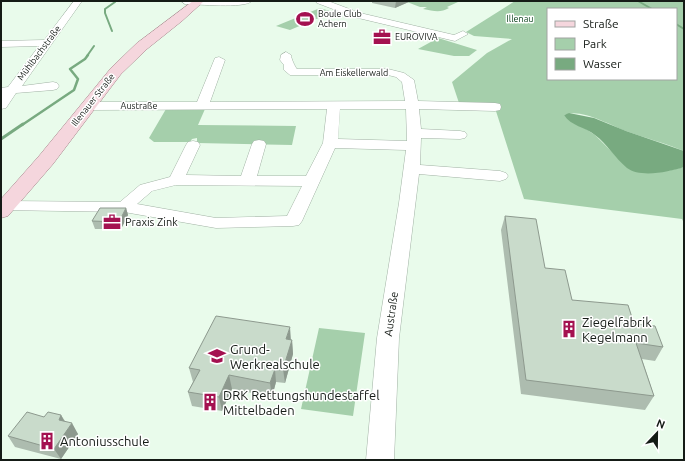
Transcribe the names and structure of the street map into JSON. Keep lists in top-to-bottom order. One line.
{"streets":{"main road":["Illenauer Straße"],"street":["Mühlbachstraße","Am Eiskellerwald","Austraße"]},"crossings":[["Am Eiskellerwald","Austraße"],["Illenauer Straße","Austraße"]],"parks":["Illenau"],"places":{"sports":["Boule Club Achern"],"office":["EUROVIVA","Praxis Zink"],"building":["Ziegelfabrik Kegelmann","DRK Rettungshundestaffel Mittelbaden","Antoniusschule"],"school or university":["Grund- Werkrealschule"]},"legend":["Straße","Park","Wasser"],"north":"top"}
